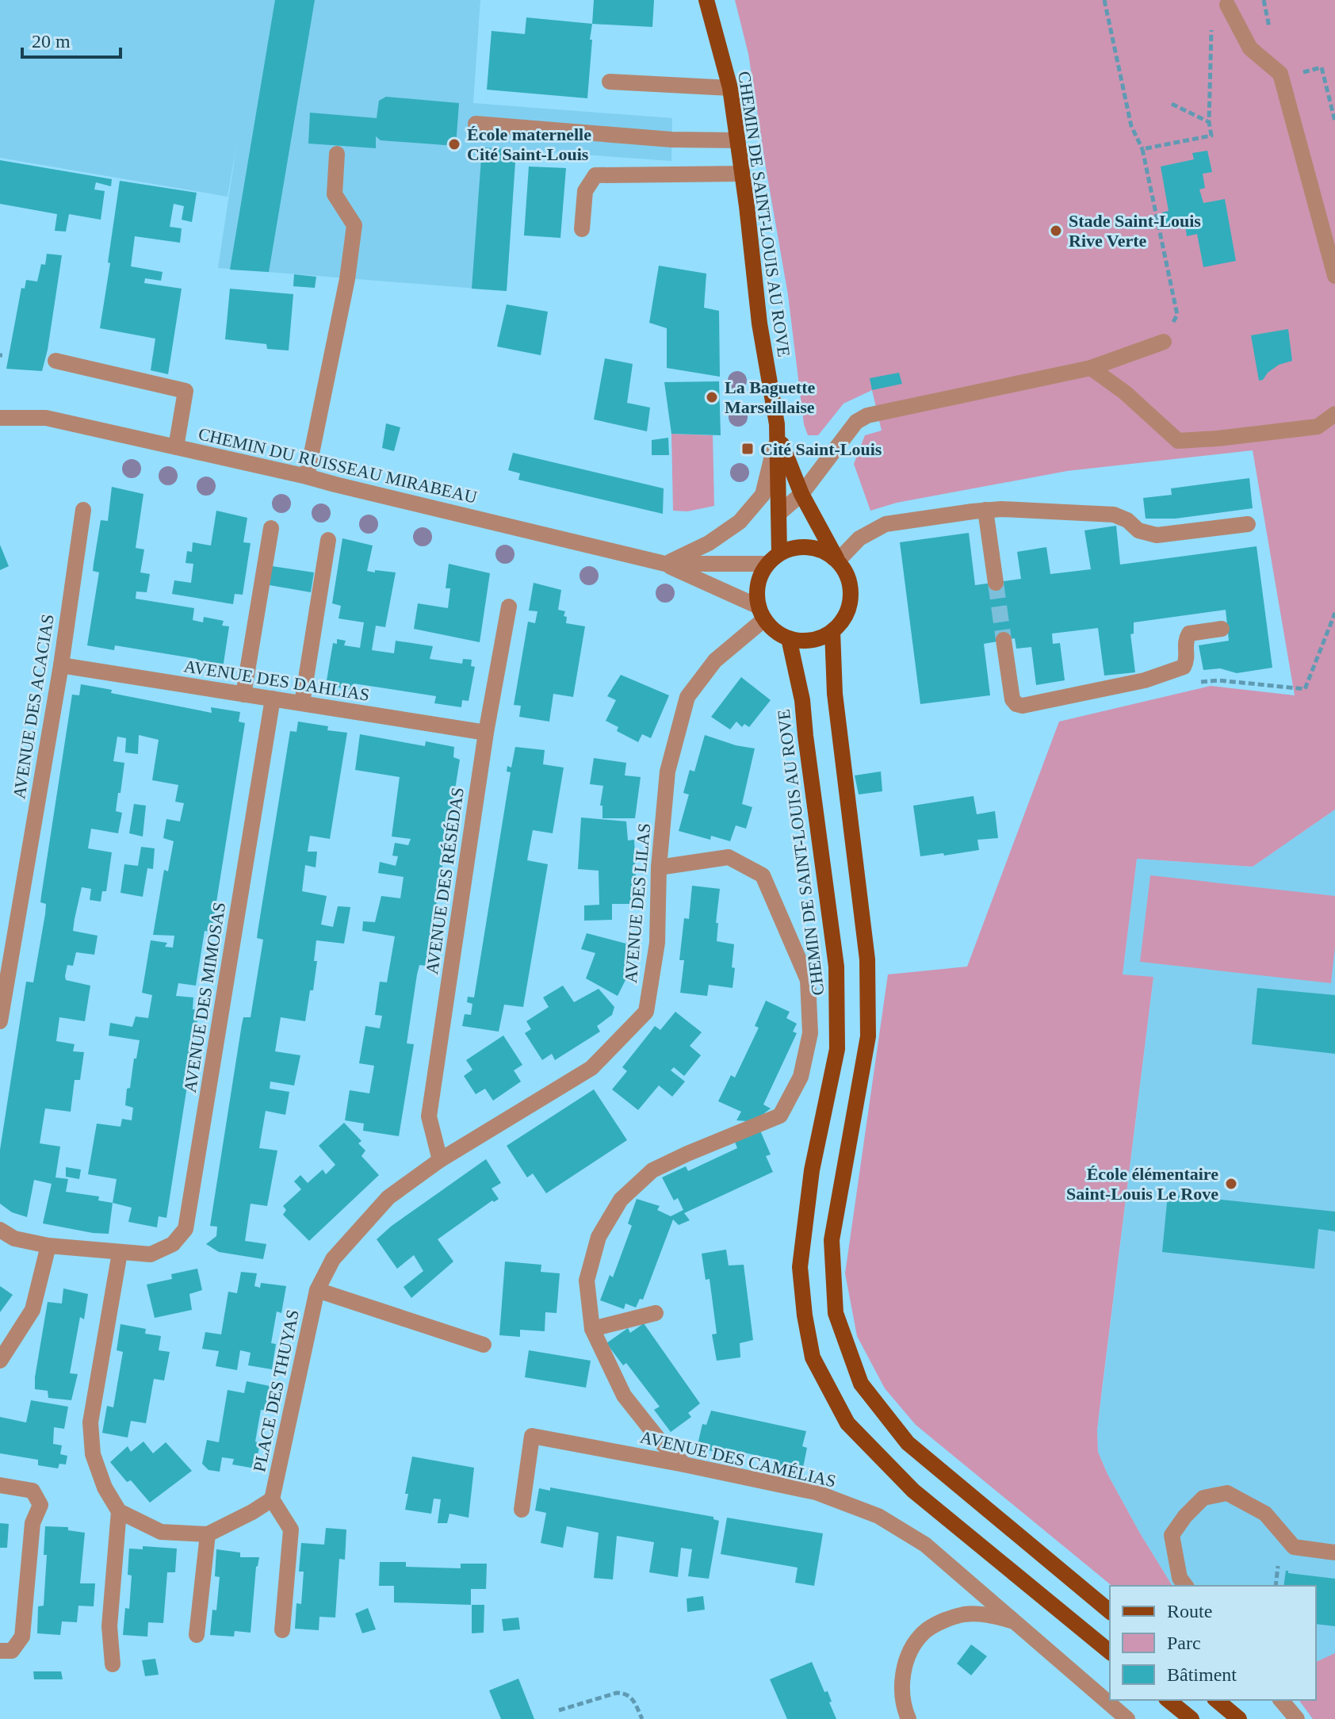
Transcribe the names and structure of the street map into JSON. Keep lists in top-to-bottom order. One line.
{"streets":{"main road":["CHEMIN DE SAINT-LOUIS AU ROVE"],"street":["CHEMIN DU RUISSEAU MIRABEAU","AVENUE DES DAHLIAS","AVENUE DES ACACIAS","AVENUE DES RÉSÉDAS","AVENUE DES LILAS","AVENUE DES MIMOSAS","PLACE DES THUYAS","AVENUE DES CAMÉLIAS"]},"crossings":[["CHEMIN DE SAINT-LOUIS AU ROVE","CHEMIN DU RUISSEAU MIRABEAU"],["CHEMIN DE SAINT-LOUIS AU ROVE","AVENUE DES LILAS"],["CHEMIN DU RUISSEAU MIRABEAU","AVENUE DES LILAS"],["AVENUE DES DAHLIAS","AVENUE DES ACACIAS"],["AVENUE DES DAHLIAS","AVENUE DES RÉSÉDAS"],["AVENUE DES DAHLIAS","AVENUE DES MIMOSAS"],["AVENUE DES RÉSÉDAS","AVENUE DES LILAS"],["AVENUE DES LILAS","PLACE DES THUYAS"]],"places":{"other":["École maternelle Cité Saint-Louis","Stade Saint-Louis Rive Verte","La Baguette Marseillaise","École élémentaire Saint-Louis Le Rove"],"transit":["Cité Saint-Louis"]},"legend":["Route","Parc","Bâtiment"],"scale_bar":"20 m"}
